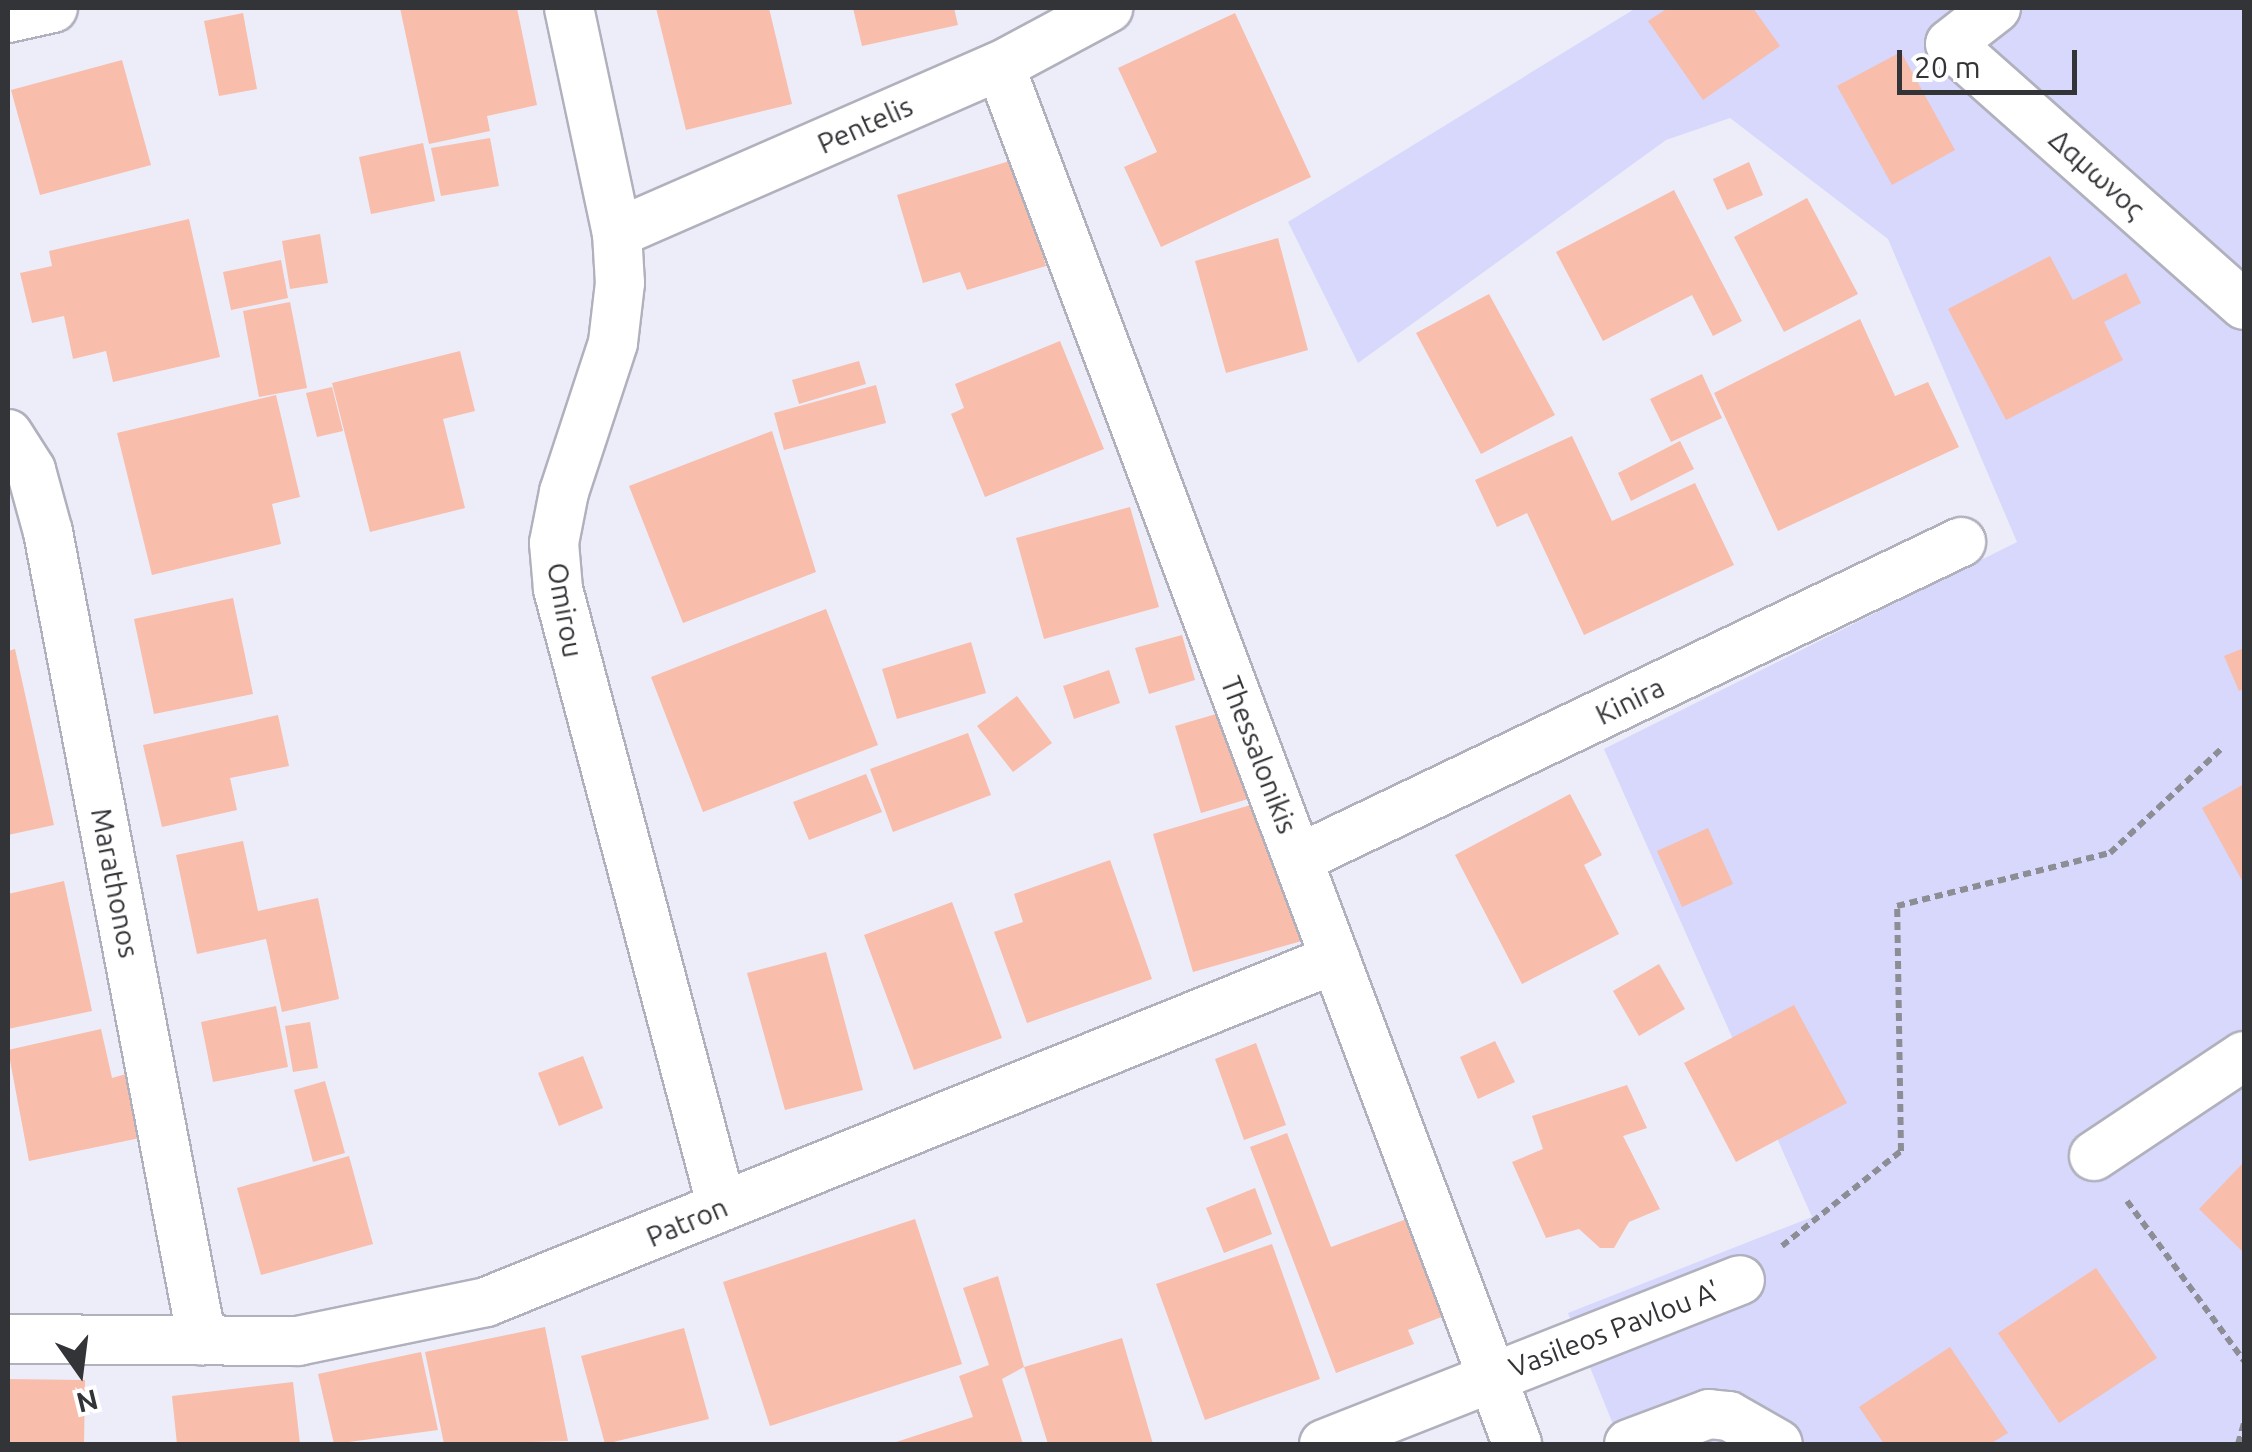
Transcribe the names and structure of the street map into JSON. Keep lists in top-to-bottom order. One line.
{"streets":{"street":["Pentelis","Δαμωνος","Omirou","Kinira","Thessalonikis","Marathonos","Patron","Vasileos Pavlou A'"]},"crossings":[["Pentelis","Omirou"],["Pentelis","Thessalonikis"],["Omirou","Patron"],["Kinira","Thessalonikis"],["Thessalonikis","Patron"],["Thessalonikis","Vasileos Pavlou A'"],["Marathonos","Patron"]],"scale_bar":"20 m","north":"bottom"}
